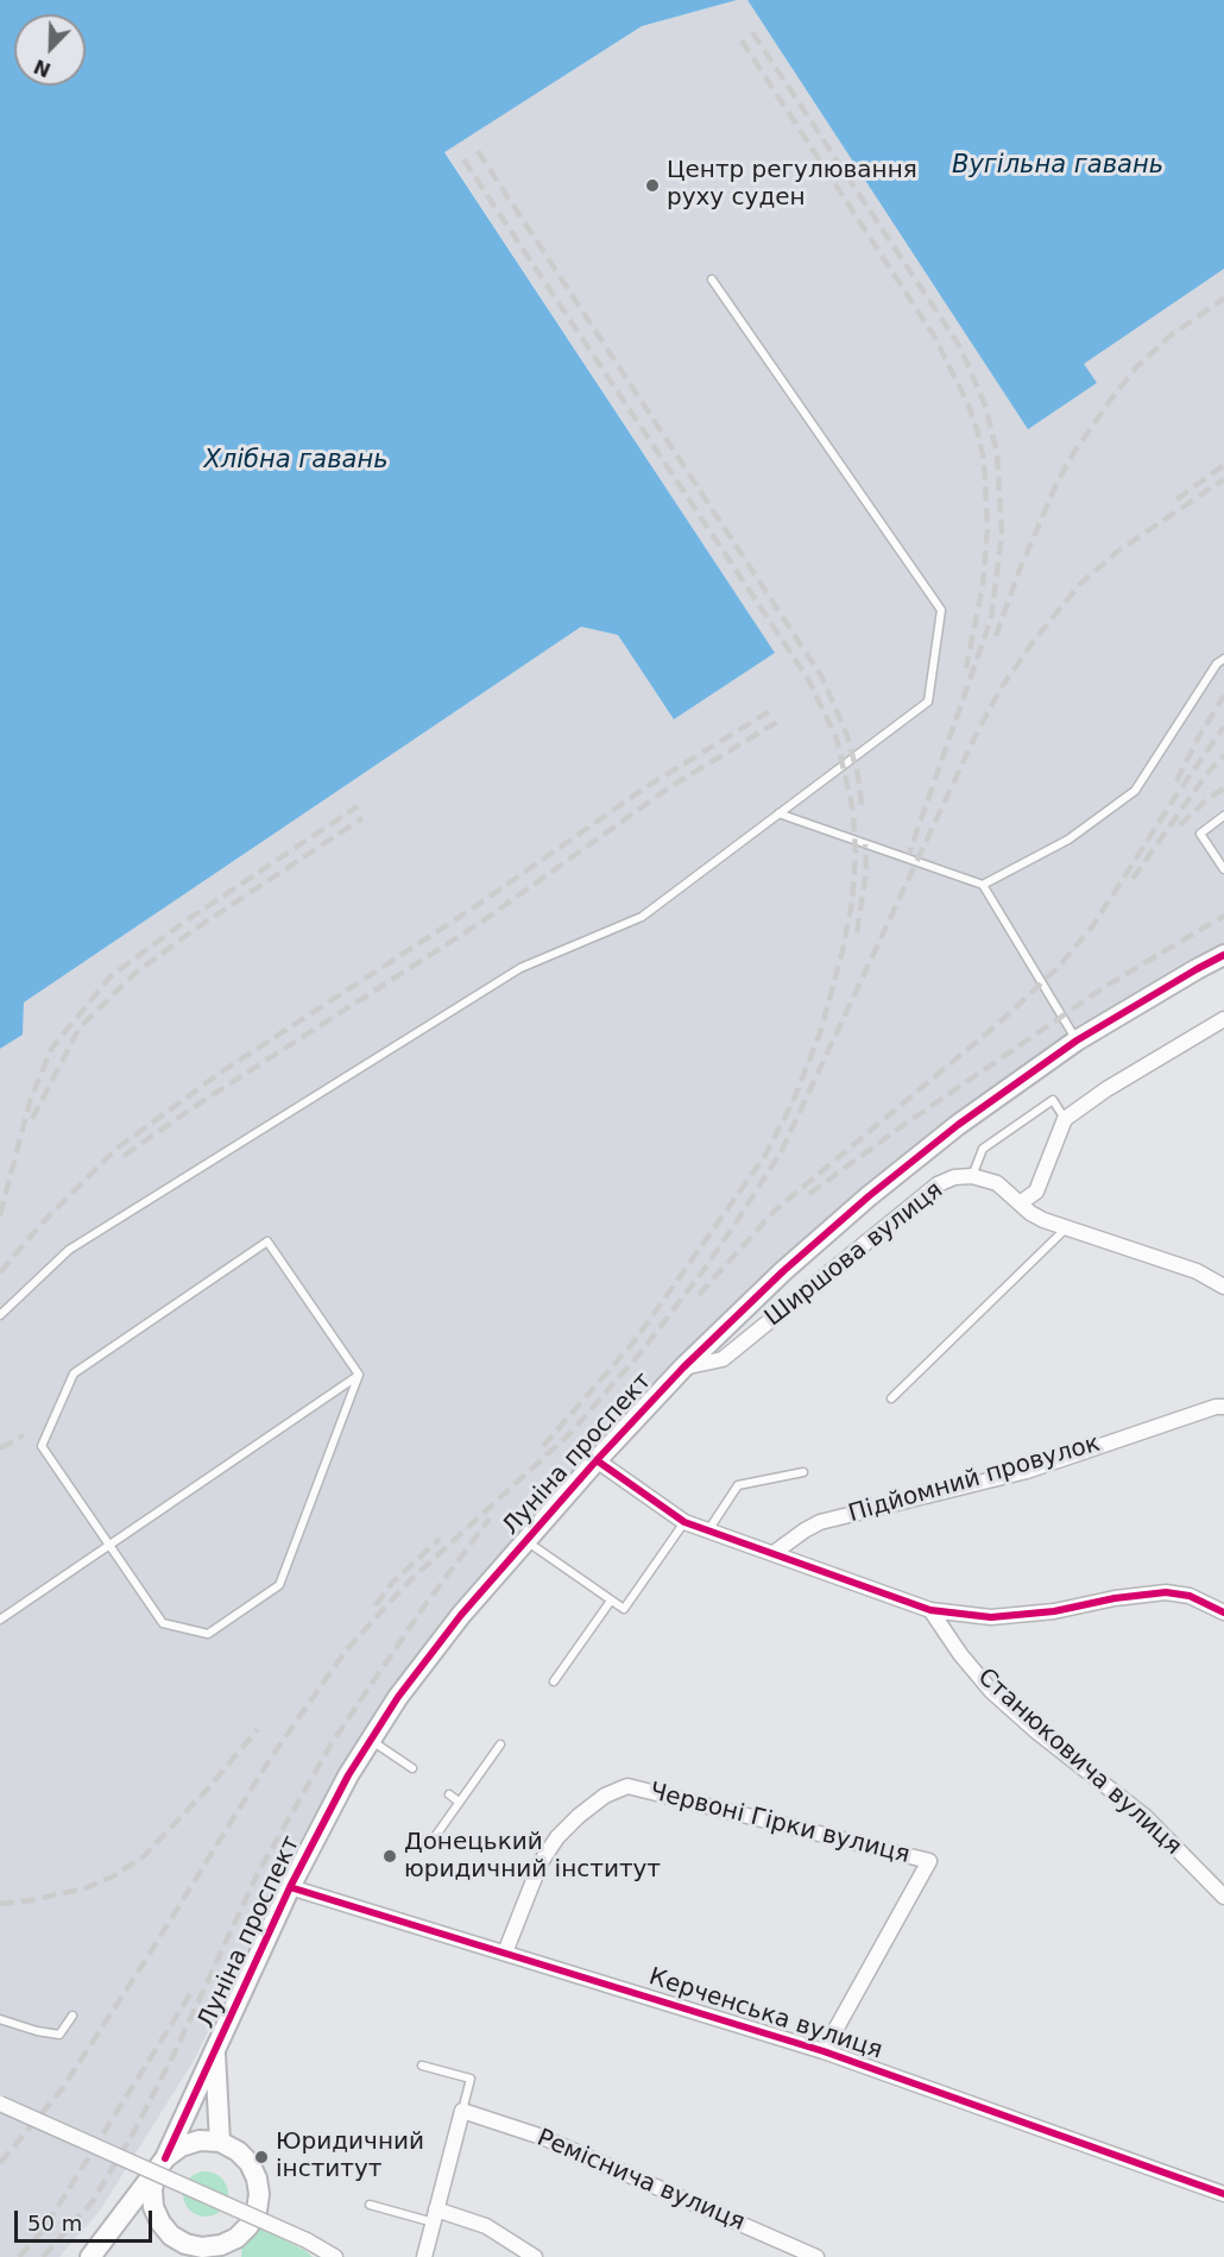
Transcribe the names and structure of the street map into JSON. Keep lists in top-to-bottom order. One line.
{"streets":{"street":["Ширшова вулиця","Луніна проспект","Підйомний провулок","Станюковича вулиця","Червоні Гірки вулиця","Керченська вулиця","Реміснича вулиця"]},"crossings":[["Ширшова вулиця","Луніна проспект"],["Луніна проспект","Керченська вулиця"],["Червоні Гірки вулиця","Керченська вулиця"]],"water":["Вугільна гавань","Хлібна гавань"],"places":["Центр регулювання руху суден","Донецький юридичний інститут","Юридичний інститут"],"scale_bar":"50 m","north":"bottom left"}
